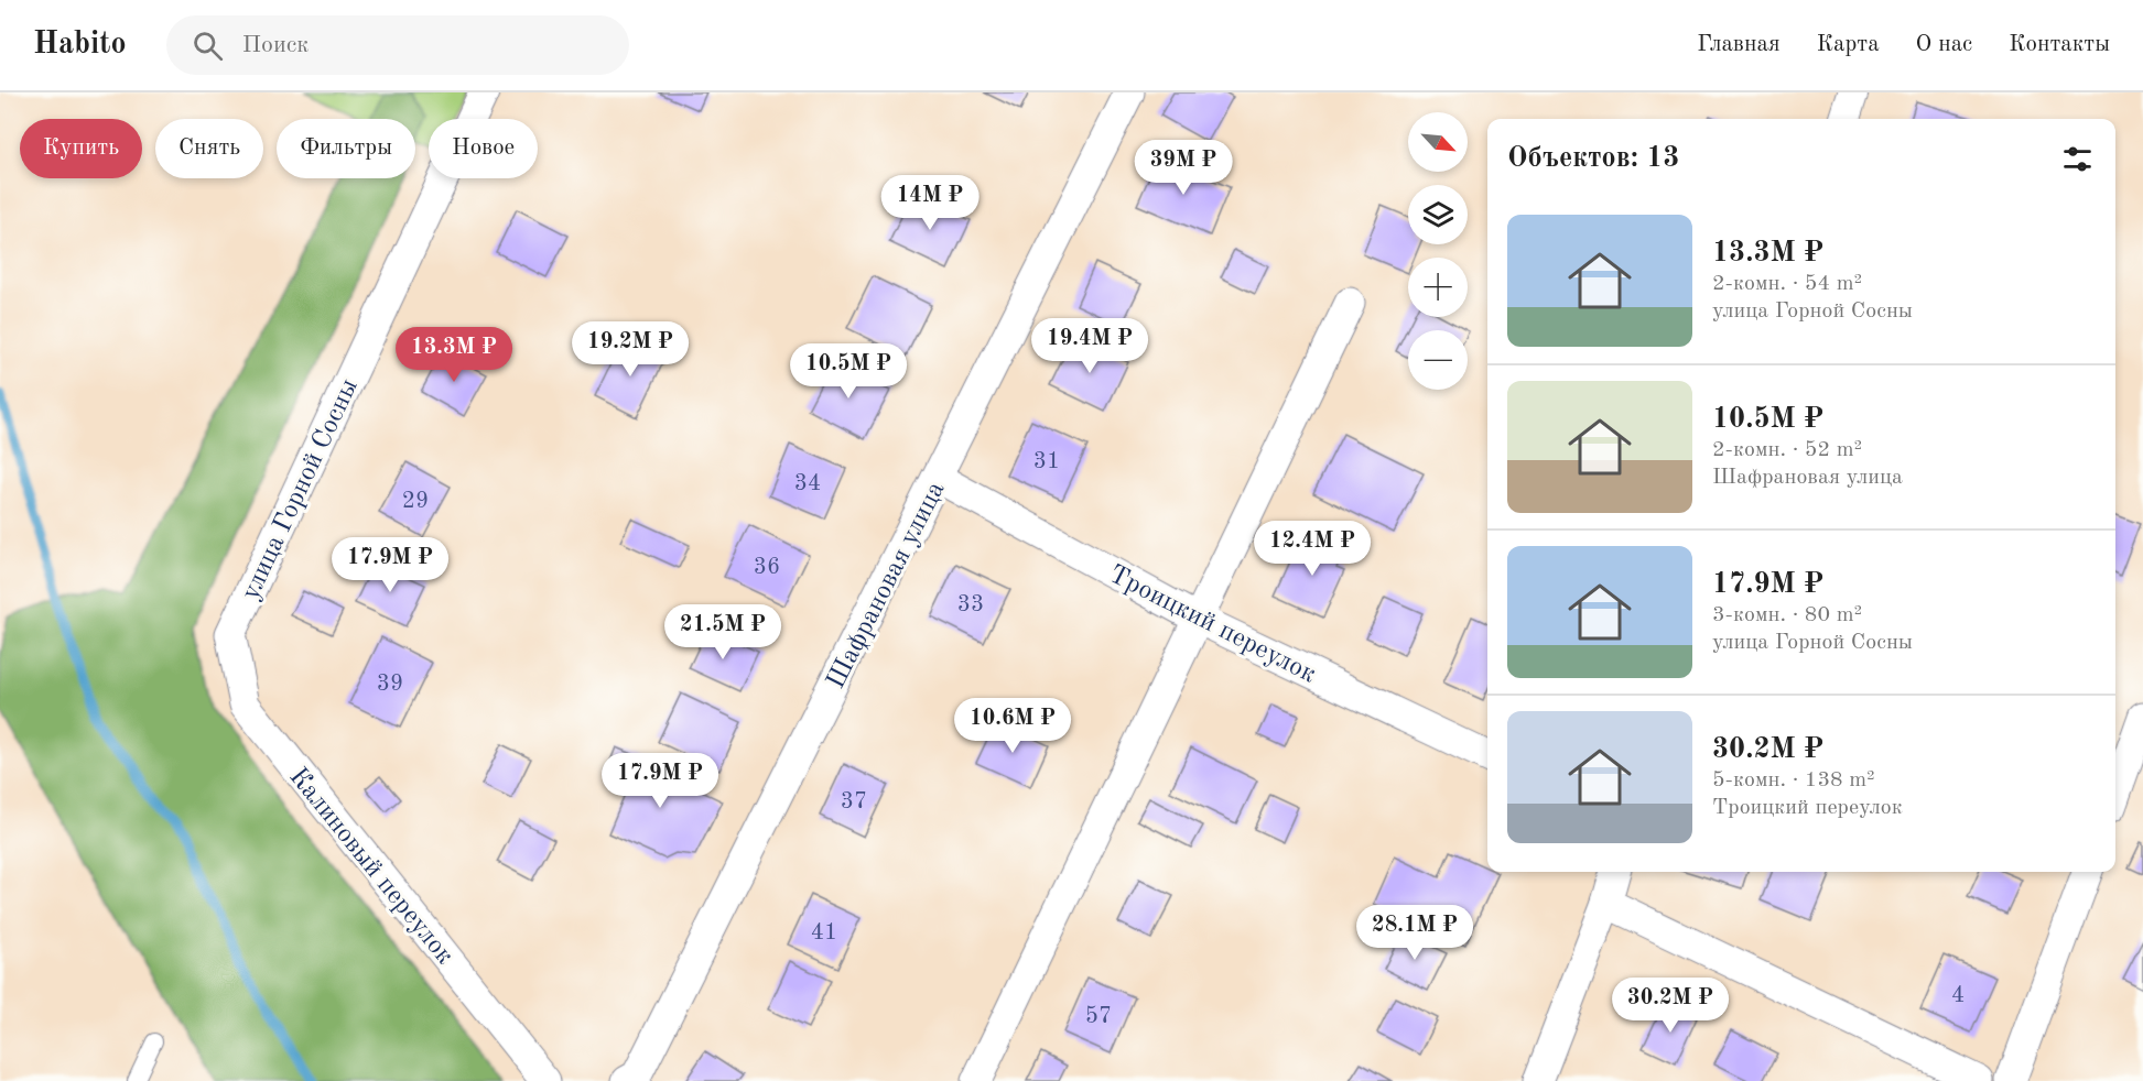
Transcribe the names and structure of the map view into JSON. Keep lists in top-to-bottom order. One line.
{"streets":{"street":["улица Горной Сосны","Шафрановая улица","Троицкий переулок","Калиновый переулок"]},"crossings":[["улица Горной Сосны","Калиновый переулок"],["Шафрановая улица","Троицкий переулок"]],"house_numbers":["31","34","29","36","33","39","37","41","4","57"],"north":"bottom right","page":{"header":"Habito","search":"Поиск","nav":["Главная","Карта","О нас","Контакты"],"map_buttons":["+","−"],"chip":["Купить","Снять","Фильтры","Новое"],"heading":"Объектов: 13","price":["39M ₽","14M ₽","19.4M ₽","19.2M ₽","13.3M ₽","10.5M ₽","12.4M ₽","17.9M ₽","21.5M ₽","10.6M ₽","17.9M ₽","28.1M ₽","30.2M ₽"],"list":[{"name":"13.3M ₽","note":"2-комн. · 54 m² · улица Горной Сосны"},{"name":"10.5M ₽","note":"2-комн. · 52 m² · Шафрановая улица"},{"name":"17.9M ₽","note":"3-комн. · 80 m² · улица Горной Сосны"},{"name":"30.2M ₽","note":"5-комн. · 138 m² · Троицкий переулок"}]}}
